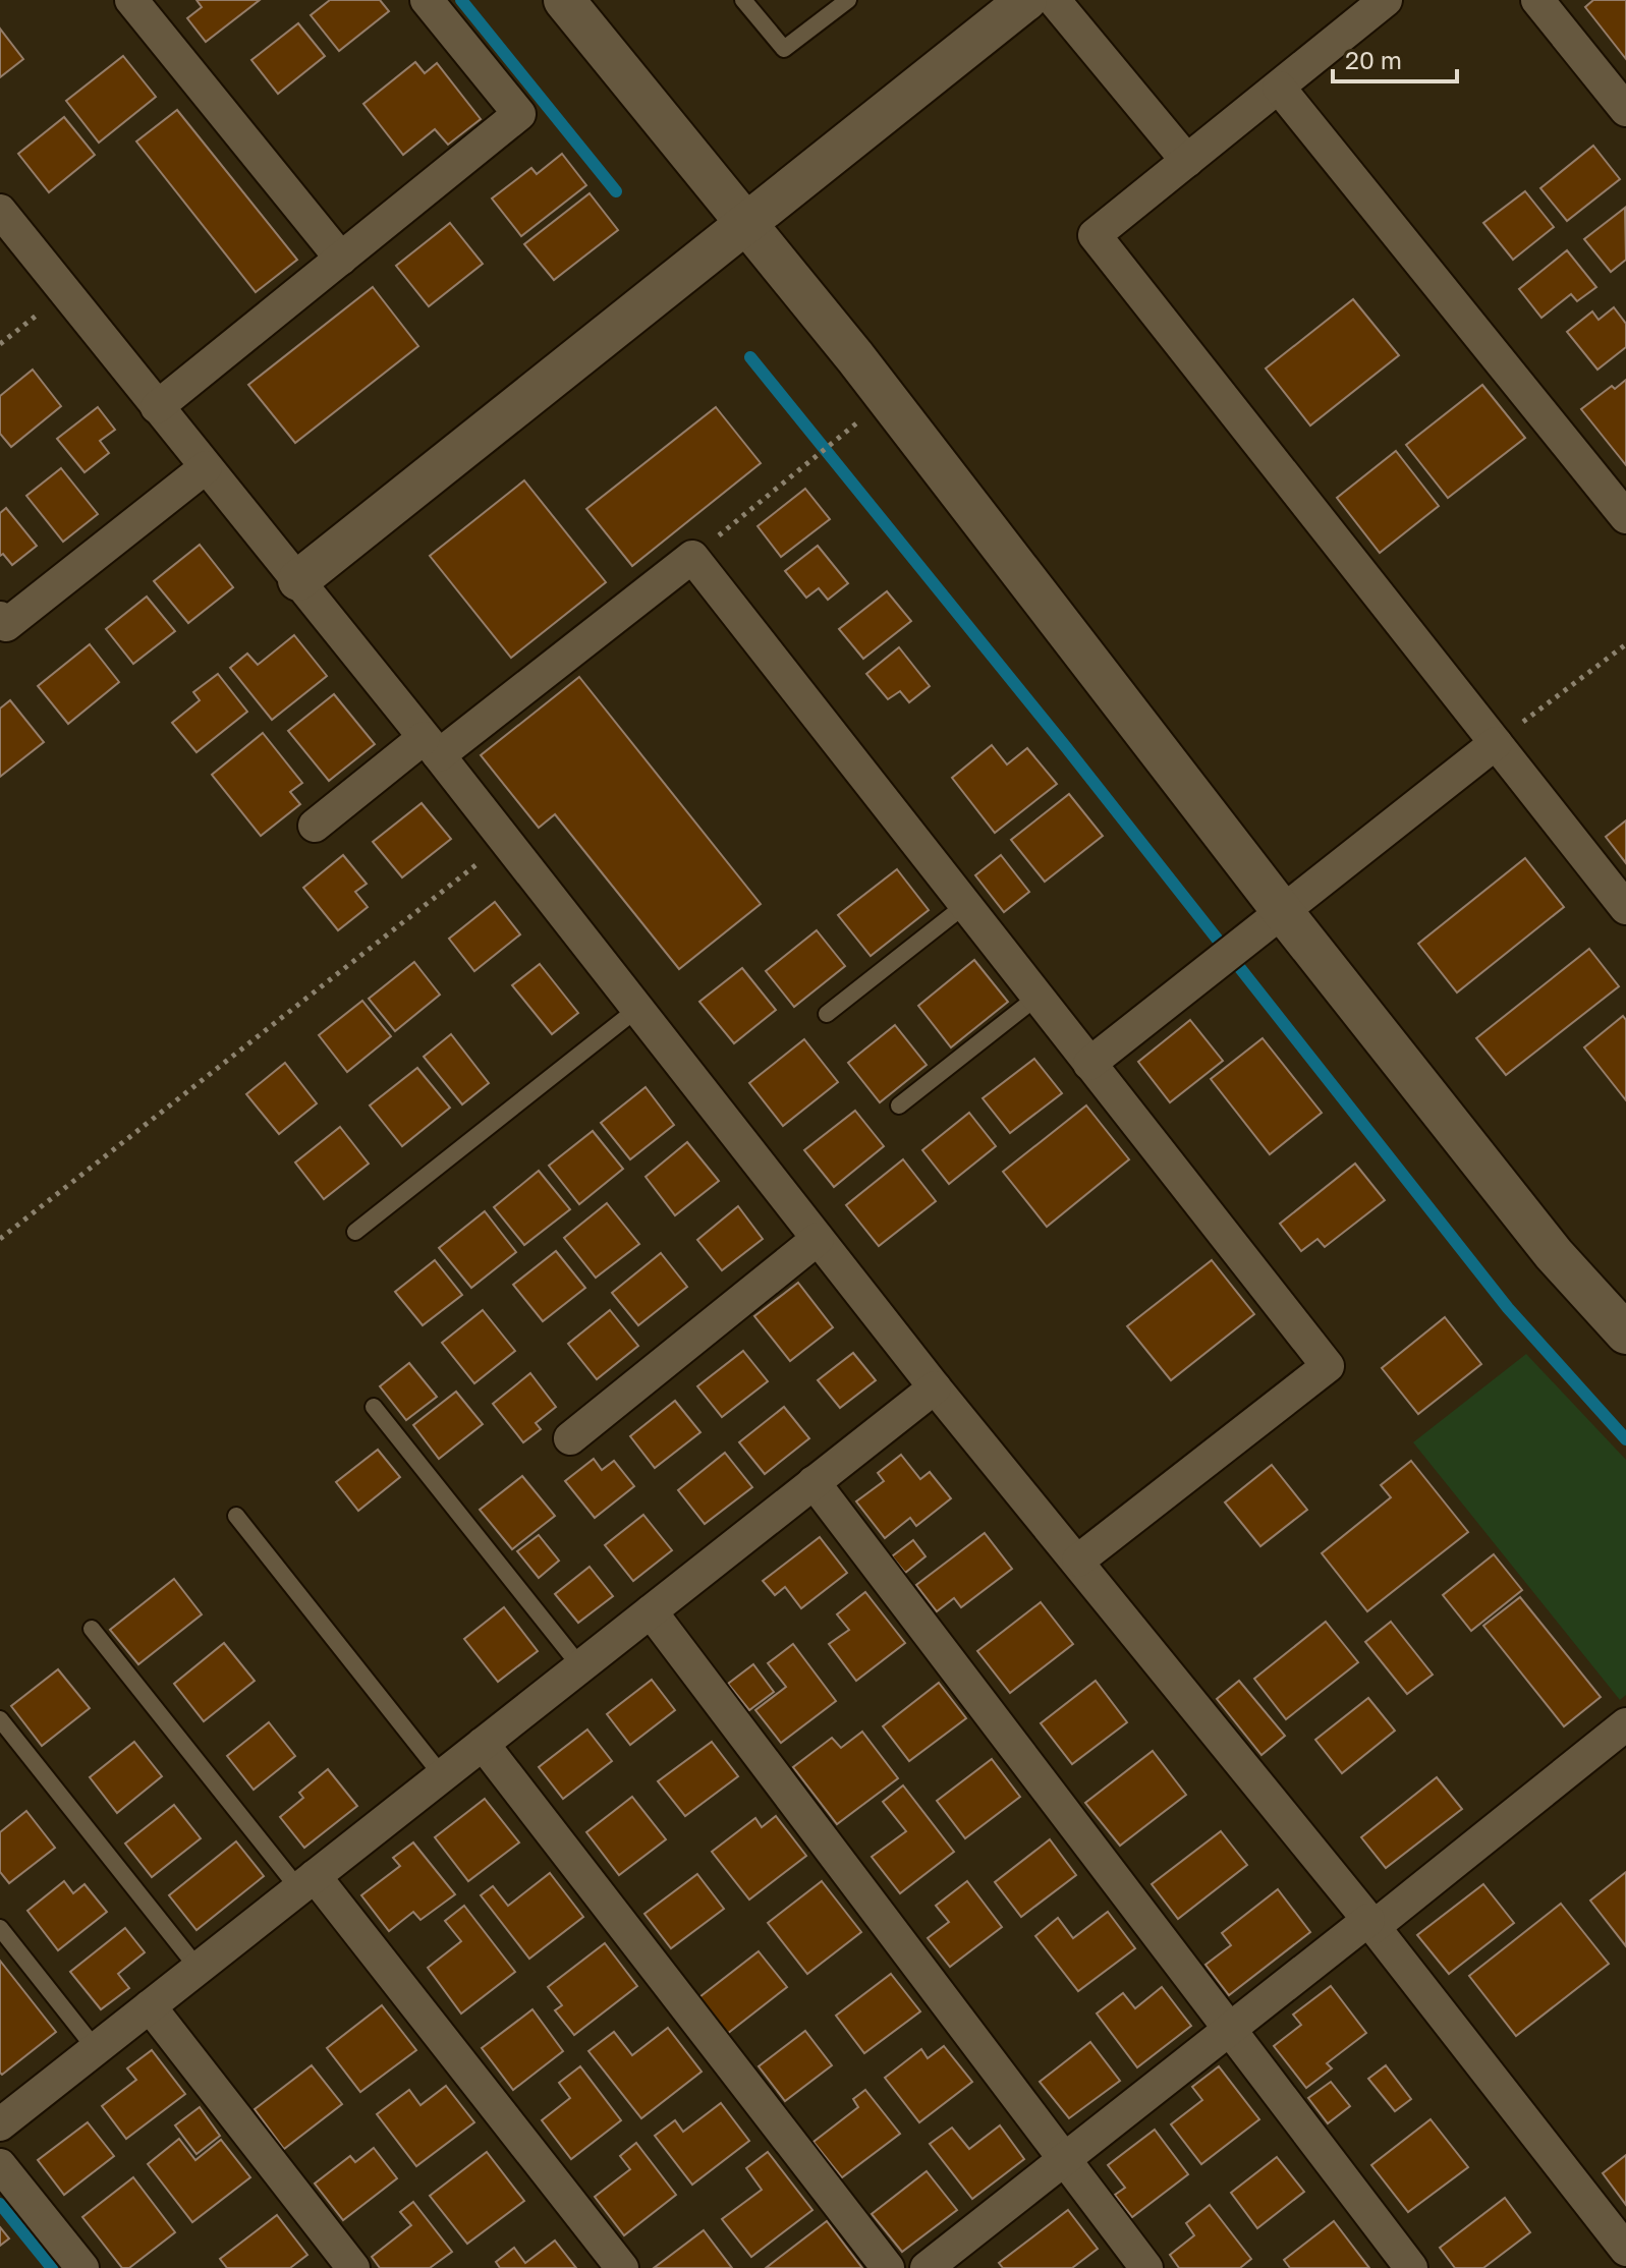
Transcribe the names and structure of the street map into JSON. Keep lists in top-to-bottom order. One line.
{"scale_bar":"20 m"}
